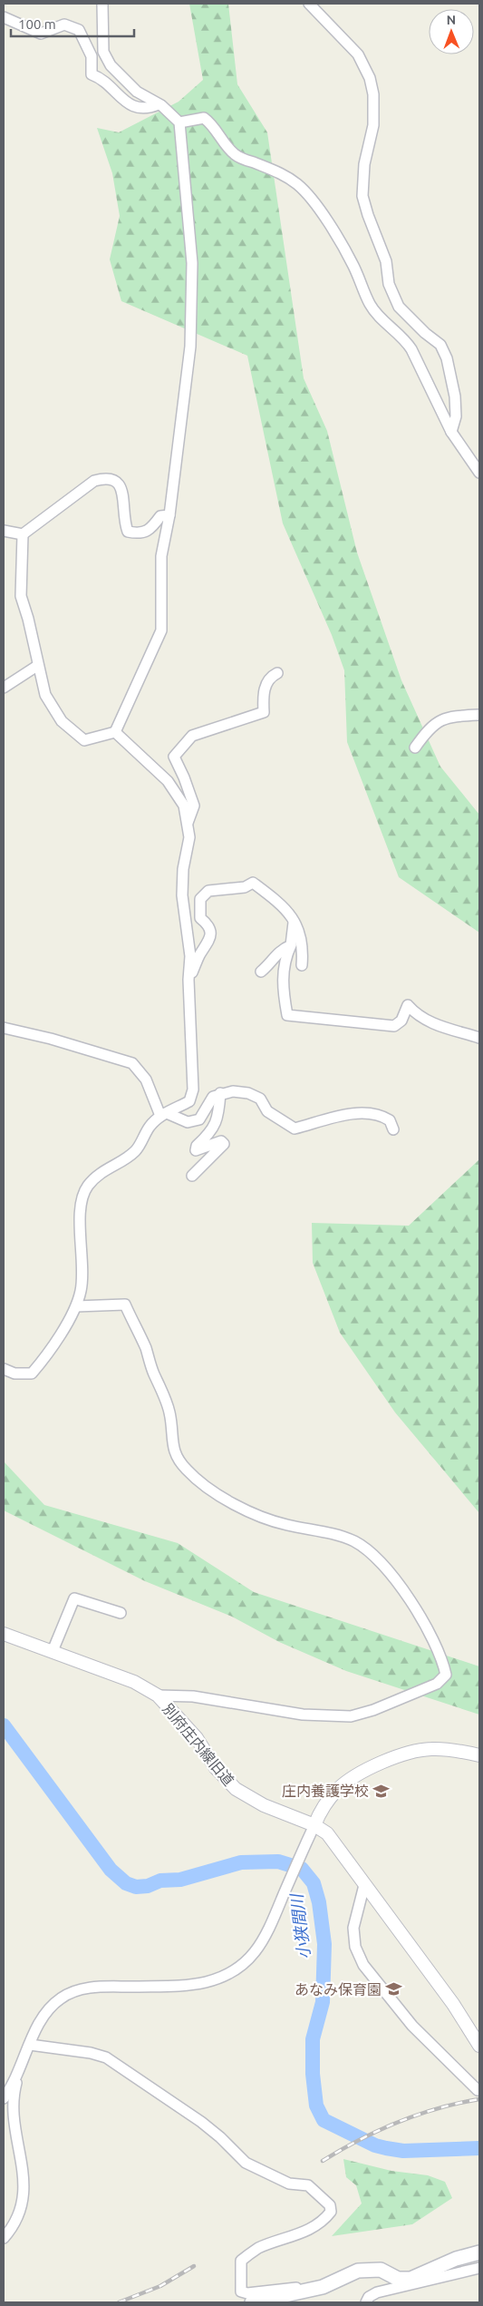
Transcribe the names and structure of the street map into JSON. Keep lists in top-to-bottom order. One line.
{"streets":{"street":["別府庄内線旧道"]},"water":["小狭間川"],"places":{"school or university":["庄内養護学校","あなみ保育園"]},"scale_bar":"100 m","north":"top"}
